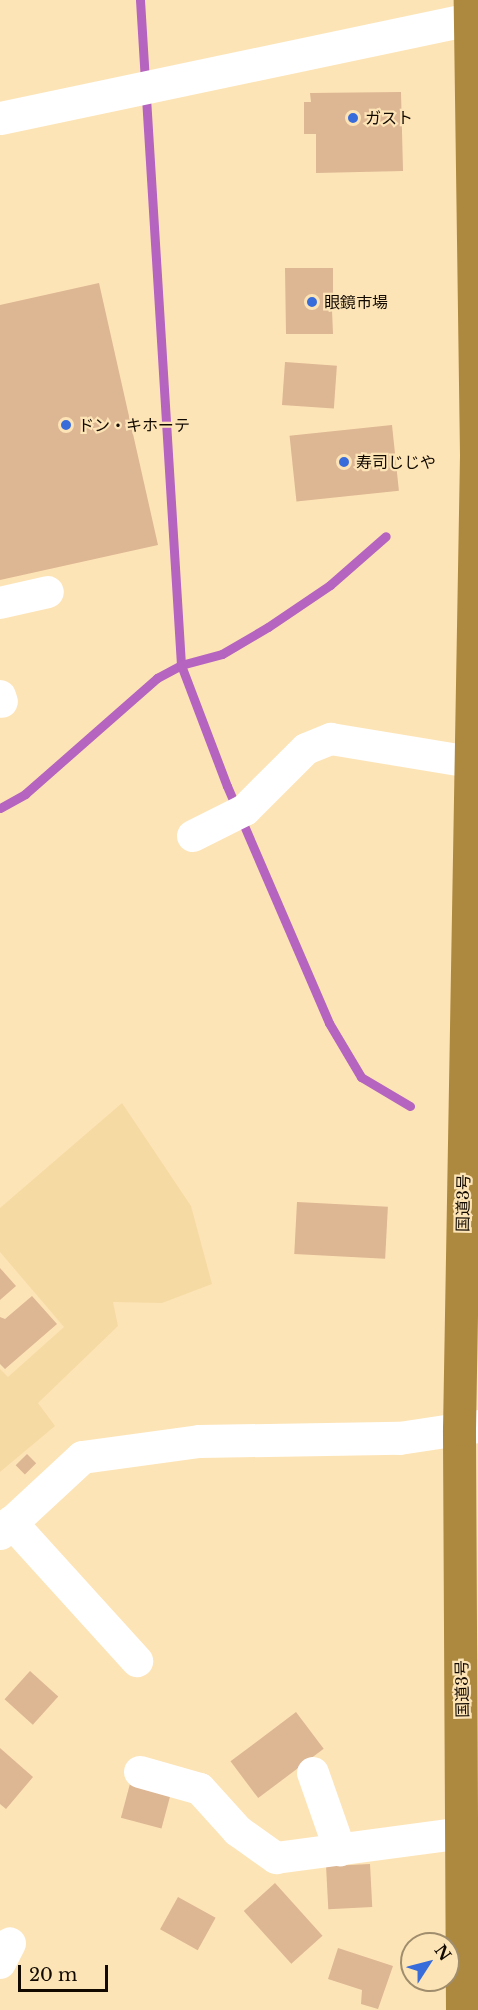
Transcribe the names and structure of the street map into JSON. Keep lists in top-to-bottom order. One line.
{"streets":{"highway":["国道3号"]},"places":["ガスト","眼鏡市場","ドン・キホーテ","寿司じじや"],"scale_bar":"20 m","north":"top right"}
